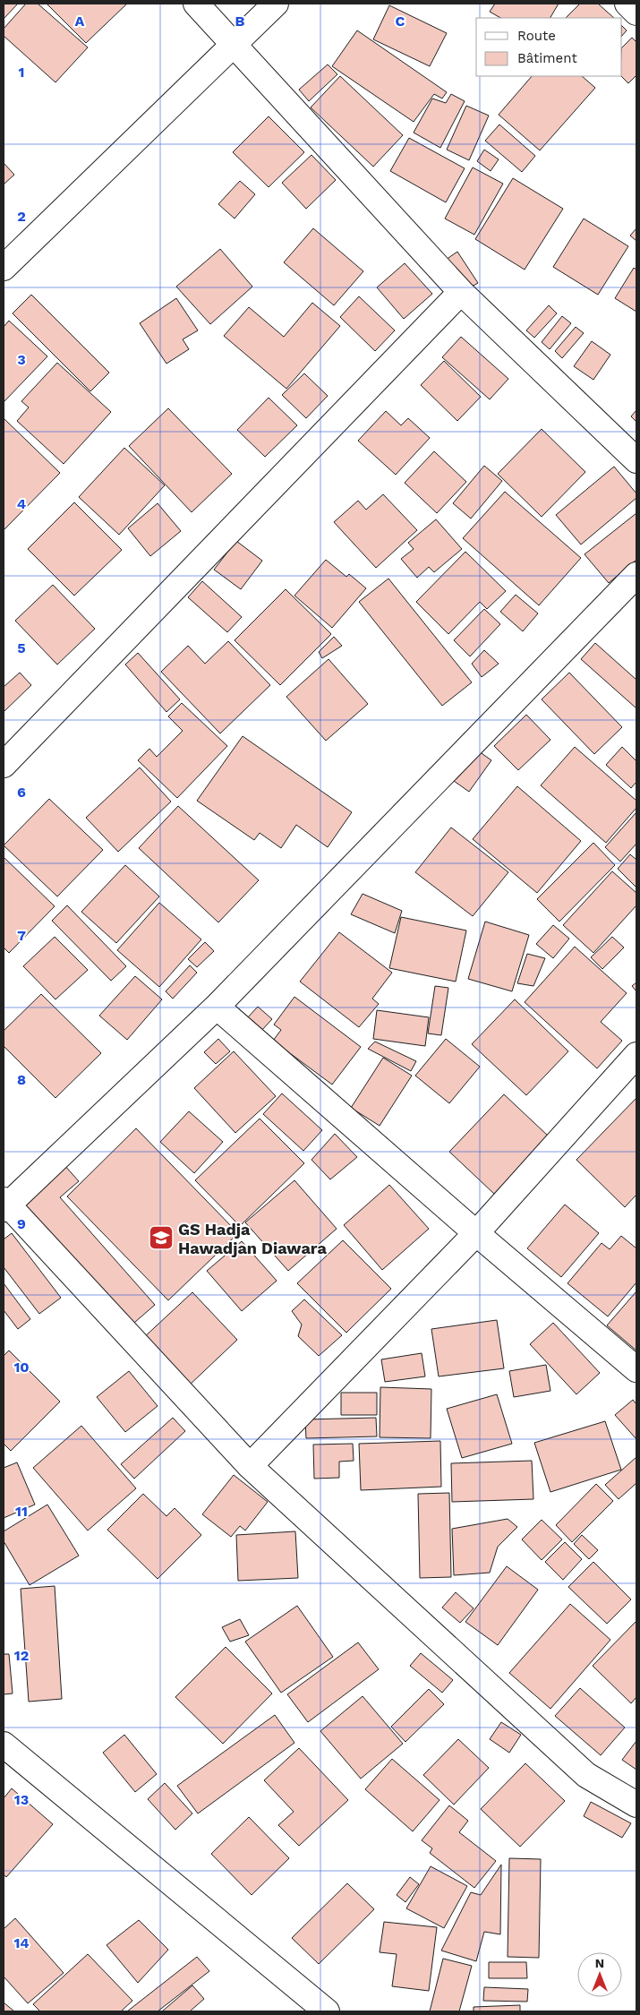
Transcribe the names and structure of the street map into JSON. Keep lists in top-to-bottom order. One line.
{"places":{"school or university":["GS Hadja Hawadjan Diawara"]},"legend":["Route","Bâtiment"],"north":"top","grid":{"columns":["A","B","C"],"rows":["1","2","3","4","5","6","7","8","9","10","11","12","13","14"]}}
